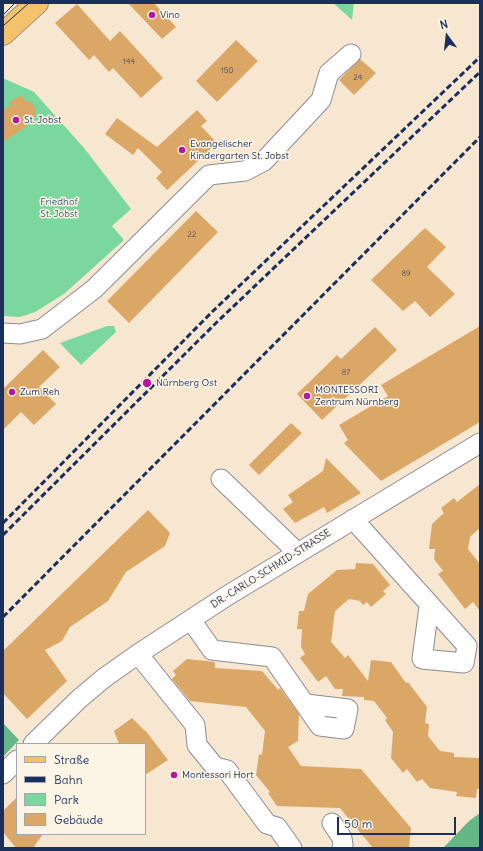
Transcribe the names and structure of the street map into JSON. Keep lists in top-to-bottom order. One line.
{"streets":{"street":["DR.-CARLO-SCHMID-STRASSE"]},"parks":["Friedhof St. Jobst"],"places":["Vino","St. Jobst","Evangelischer Kindergarten St. Jobst","Nürnberg Ost","Zum Reh","MONTESSORI Zentrum Nürnberg","Montessori Hort"],"house_numbers":["144","150","24","22","89","87"],"legend":["Straße","Bahn","Park","Gebäude"],"scale_bar":"50 m","north":"top"}
